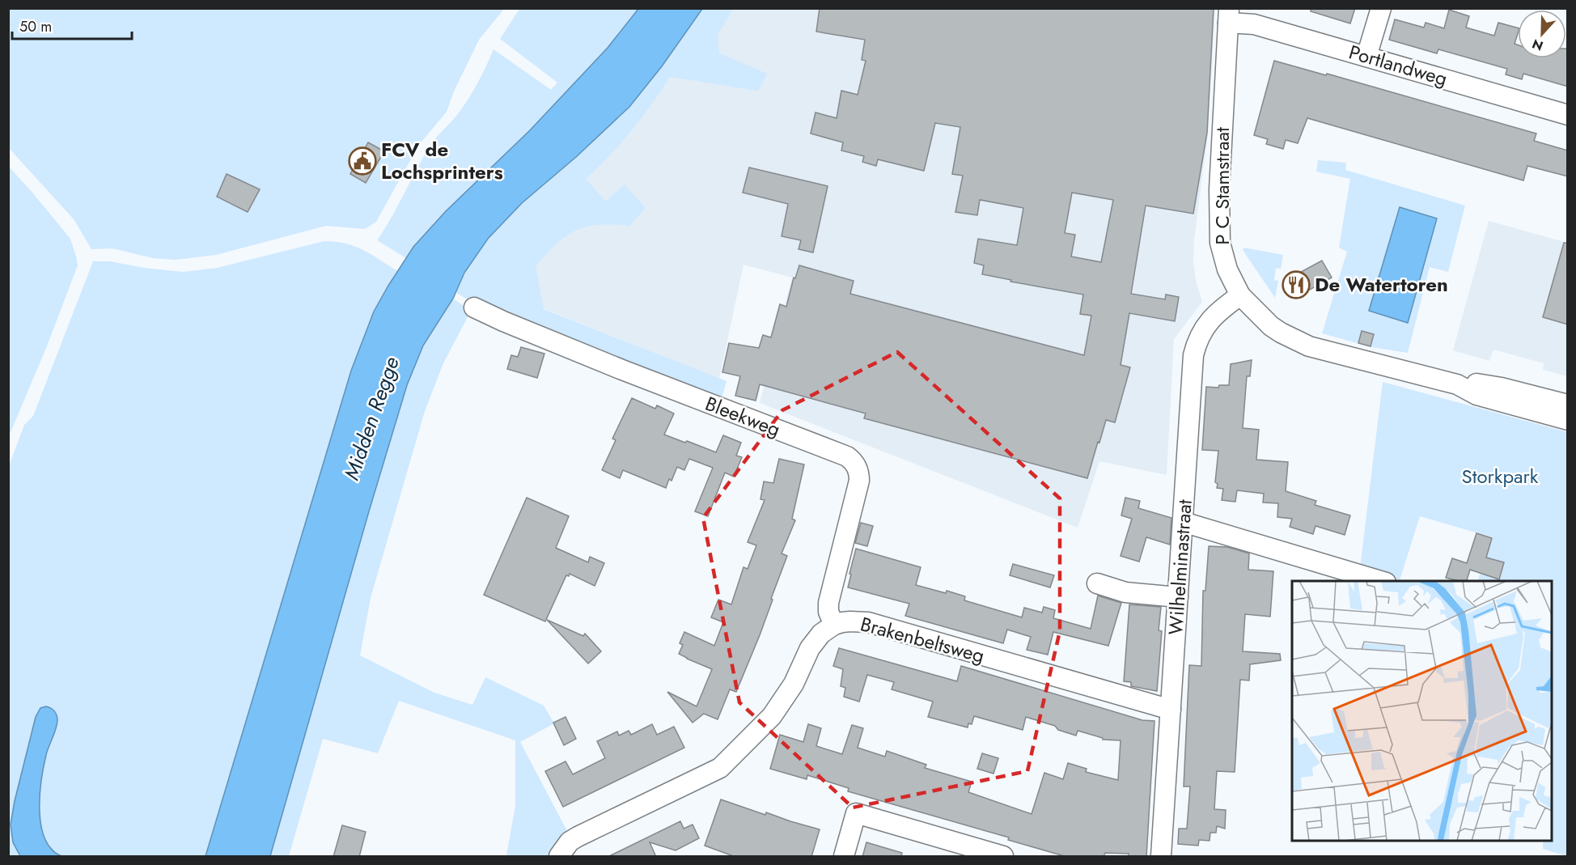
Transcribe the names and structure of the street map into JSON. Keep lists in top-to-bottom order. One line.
{"streets":{"street":["Portlandweg","P C Stamstraat","Bleekweg","Wilhelminastraat","Brakenbeltsweg"]},"crossings":[["Portlandweg","P C Stamstraat"],["P C Stamstraat","Wilhelminastraat"],["Bleekweg","Brakenbeltsweg"],["Wilhelminastraat","Brakenbeltsweg"]],"water":["Midden Regge"],"parks":["Storkpark"],"places":{"public building":["FCV de Lochsprinters"],"restaurant":["De Watertoren"]},"scale_bar":"50 m","north":"bottom"}
